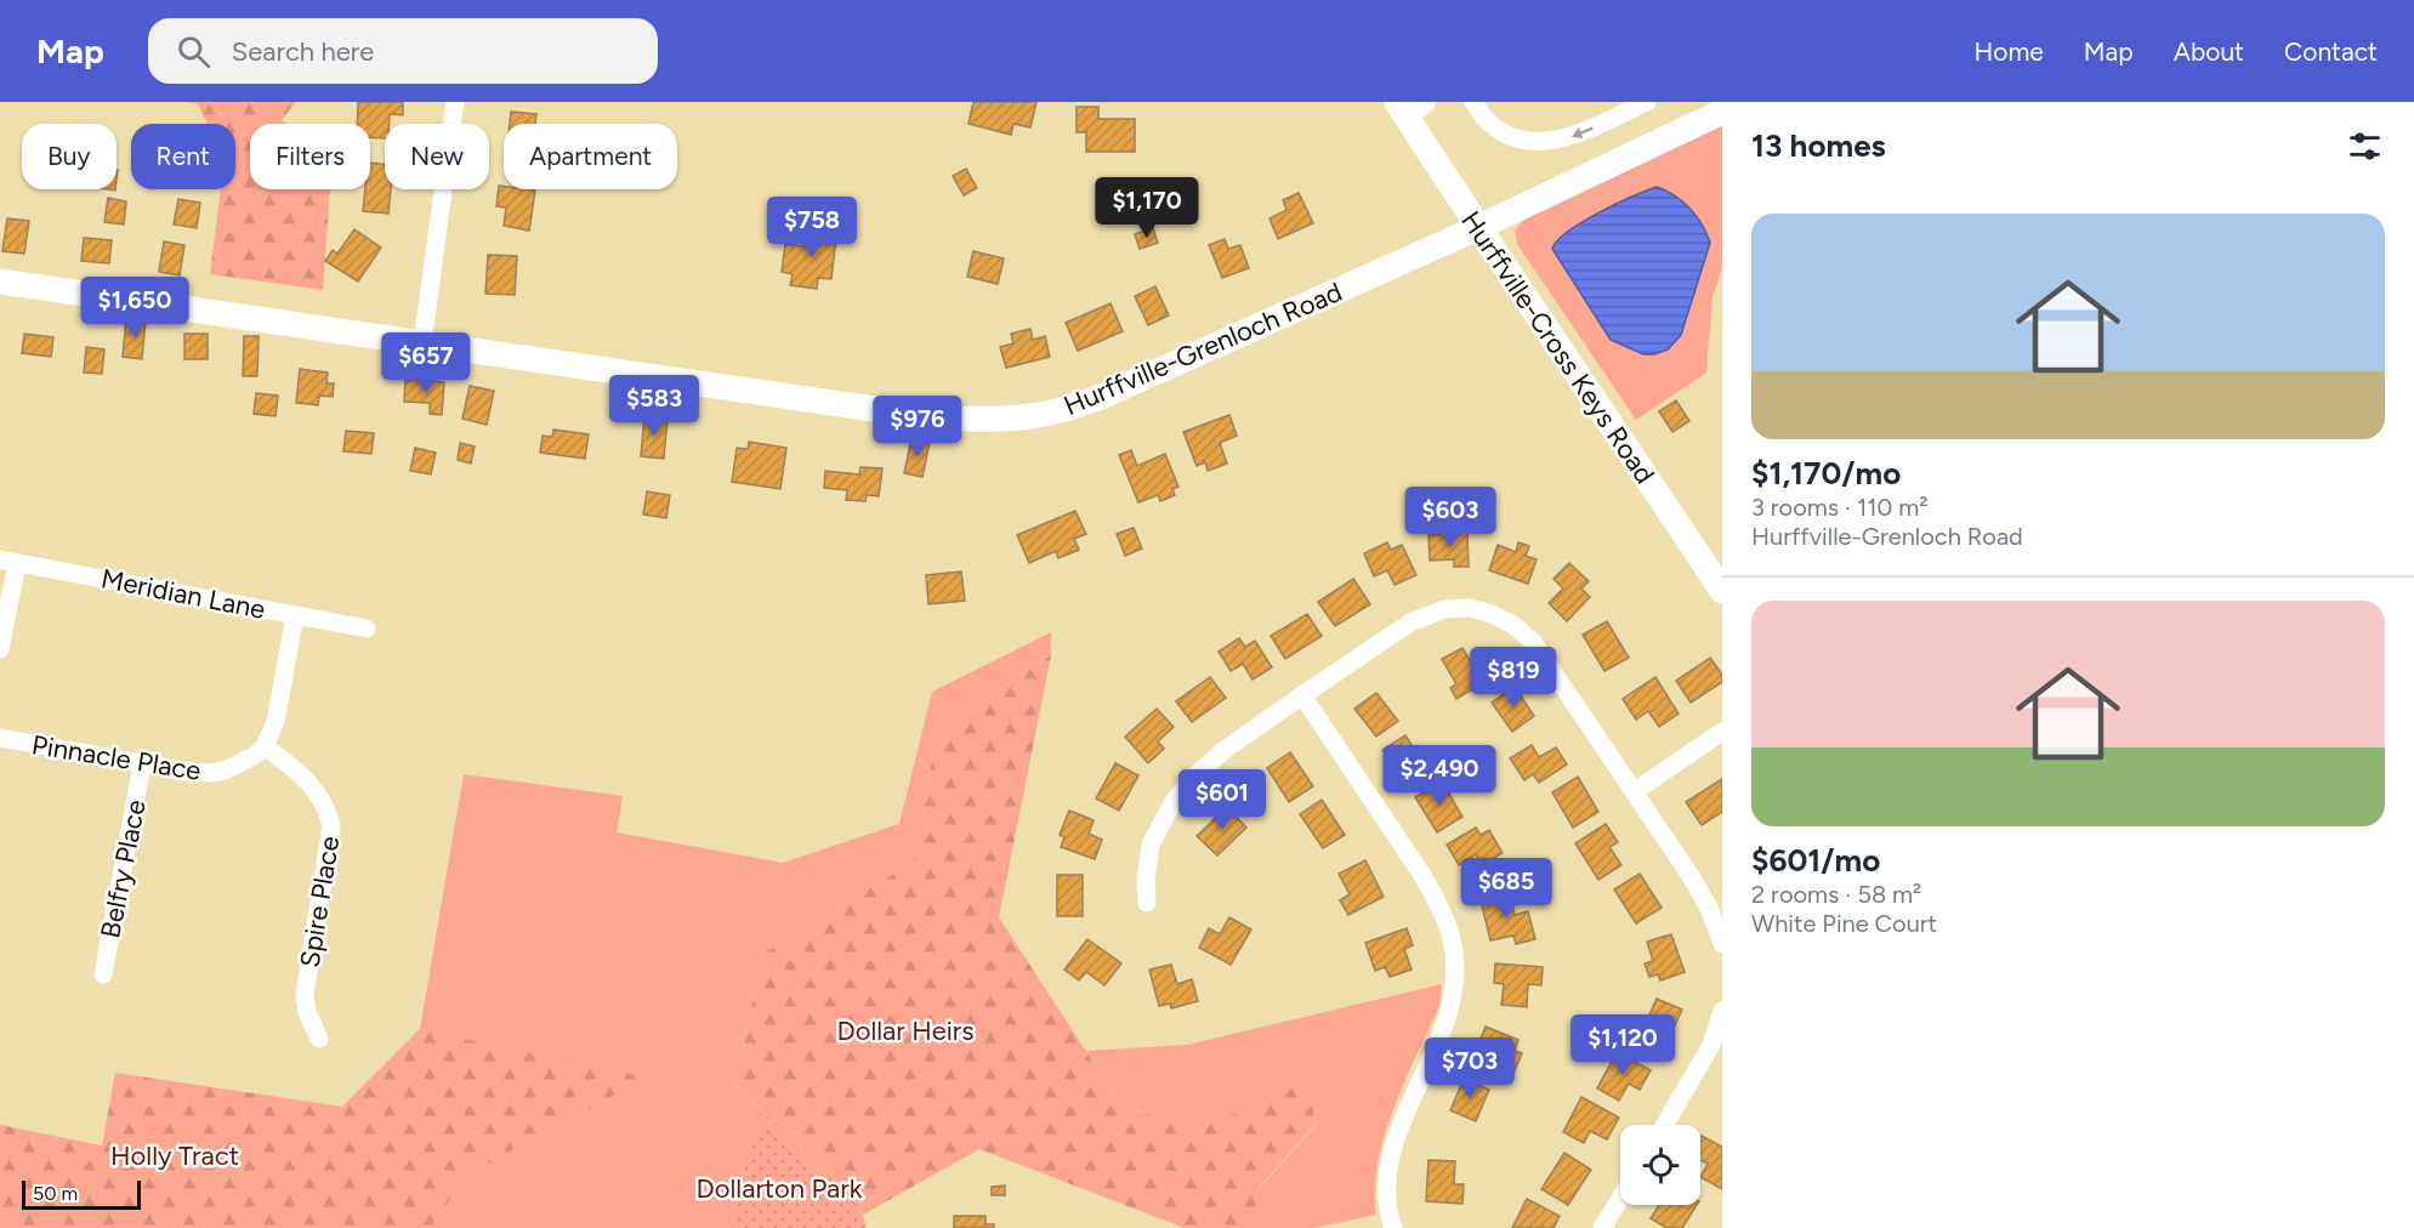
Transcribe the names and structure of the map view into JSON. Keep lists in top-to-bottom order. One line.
{"streets":{"main road":["Hurffville-Cross Keys Road","Hurffville-Grenloch Road"],"street":["Meridian Lane","Pinnacle Place","Belfry Place","Spire Place"]},"crossings":[["Hurffville-Cross Keys Road","Hurffville-Grenloch Road"],["Pinnacle Place","Belfry Place"],["Pinnacle Place","Spire Place"]],"parks":["Dollar Heirs","Holly Tract","Dollarton Park"],"scale_bar":"50 m","page":{"header":"Map","search":"Search here","nav":["Home","Map","About","Contact"],"heading":"13 homes","chip":["Buy","Rent","Filters","New","Apartment"],"price":["$1,170","$758","$1,650","$657","$583","$976","$603","$819","$2,490","$601","$685","$1,120","$703"],"list":[{"name":"$1,170/mo","note":"3 rooms · 110 m² · Hurffville-Grenloch Road"},{"name":"$601/mo","note":"2 rooms · 58 m² · White Pine Court"}],"scale":"50 m"}}
